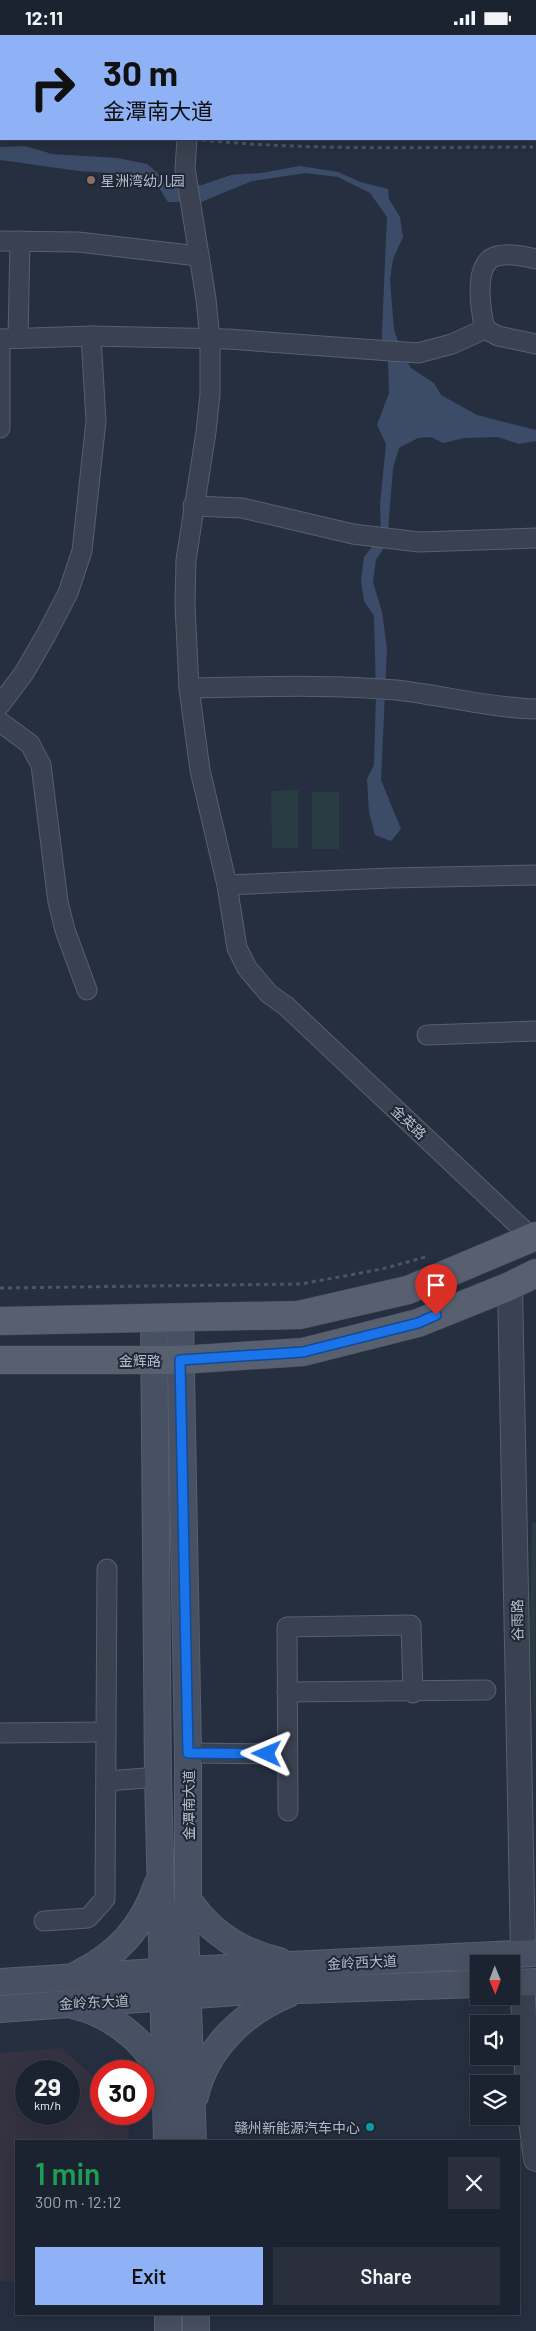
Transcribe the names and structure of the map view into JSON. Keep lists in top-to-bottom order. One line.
{"streets":{"main road":["金辉路","金潭南大道","金岭西大道","金岭东大道"],"street":["金英路","谷雨路"]},"crossings":[["金辉路","谷雨路"],["金辉路","金潭南大道"],["谷雨路","金岭西大道"],["金潭南大道","金岭西大道"],["金潭南大道","金岭东大道"],["金岭西大道","金岭东大道"]],"places":["星洲湾幼儿园","赣州新能源汽车中心"],"north":"bottom","page":{"status":"12:11","turn":["30 m","金潭南大道"],"speed":"29 km/h","limit":"30","heading":["1 min","300 m · 12:12"],"buttons":["Exit","Share"]}}
